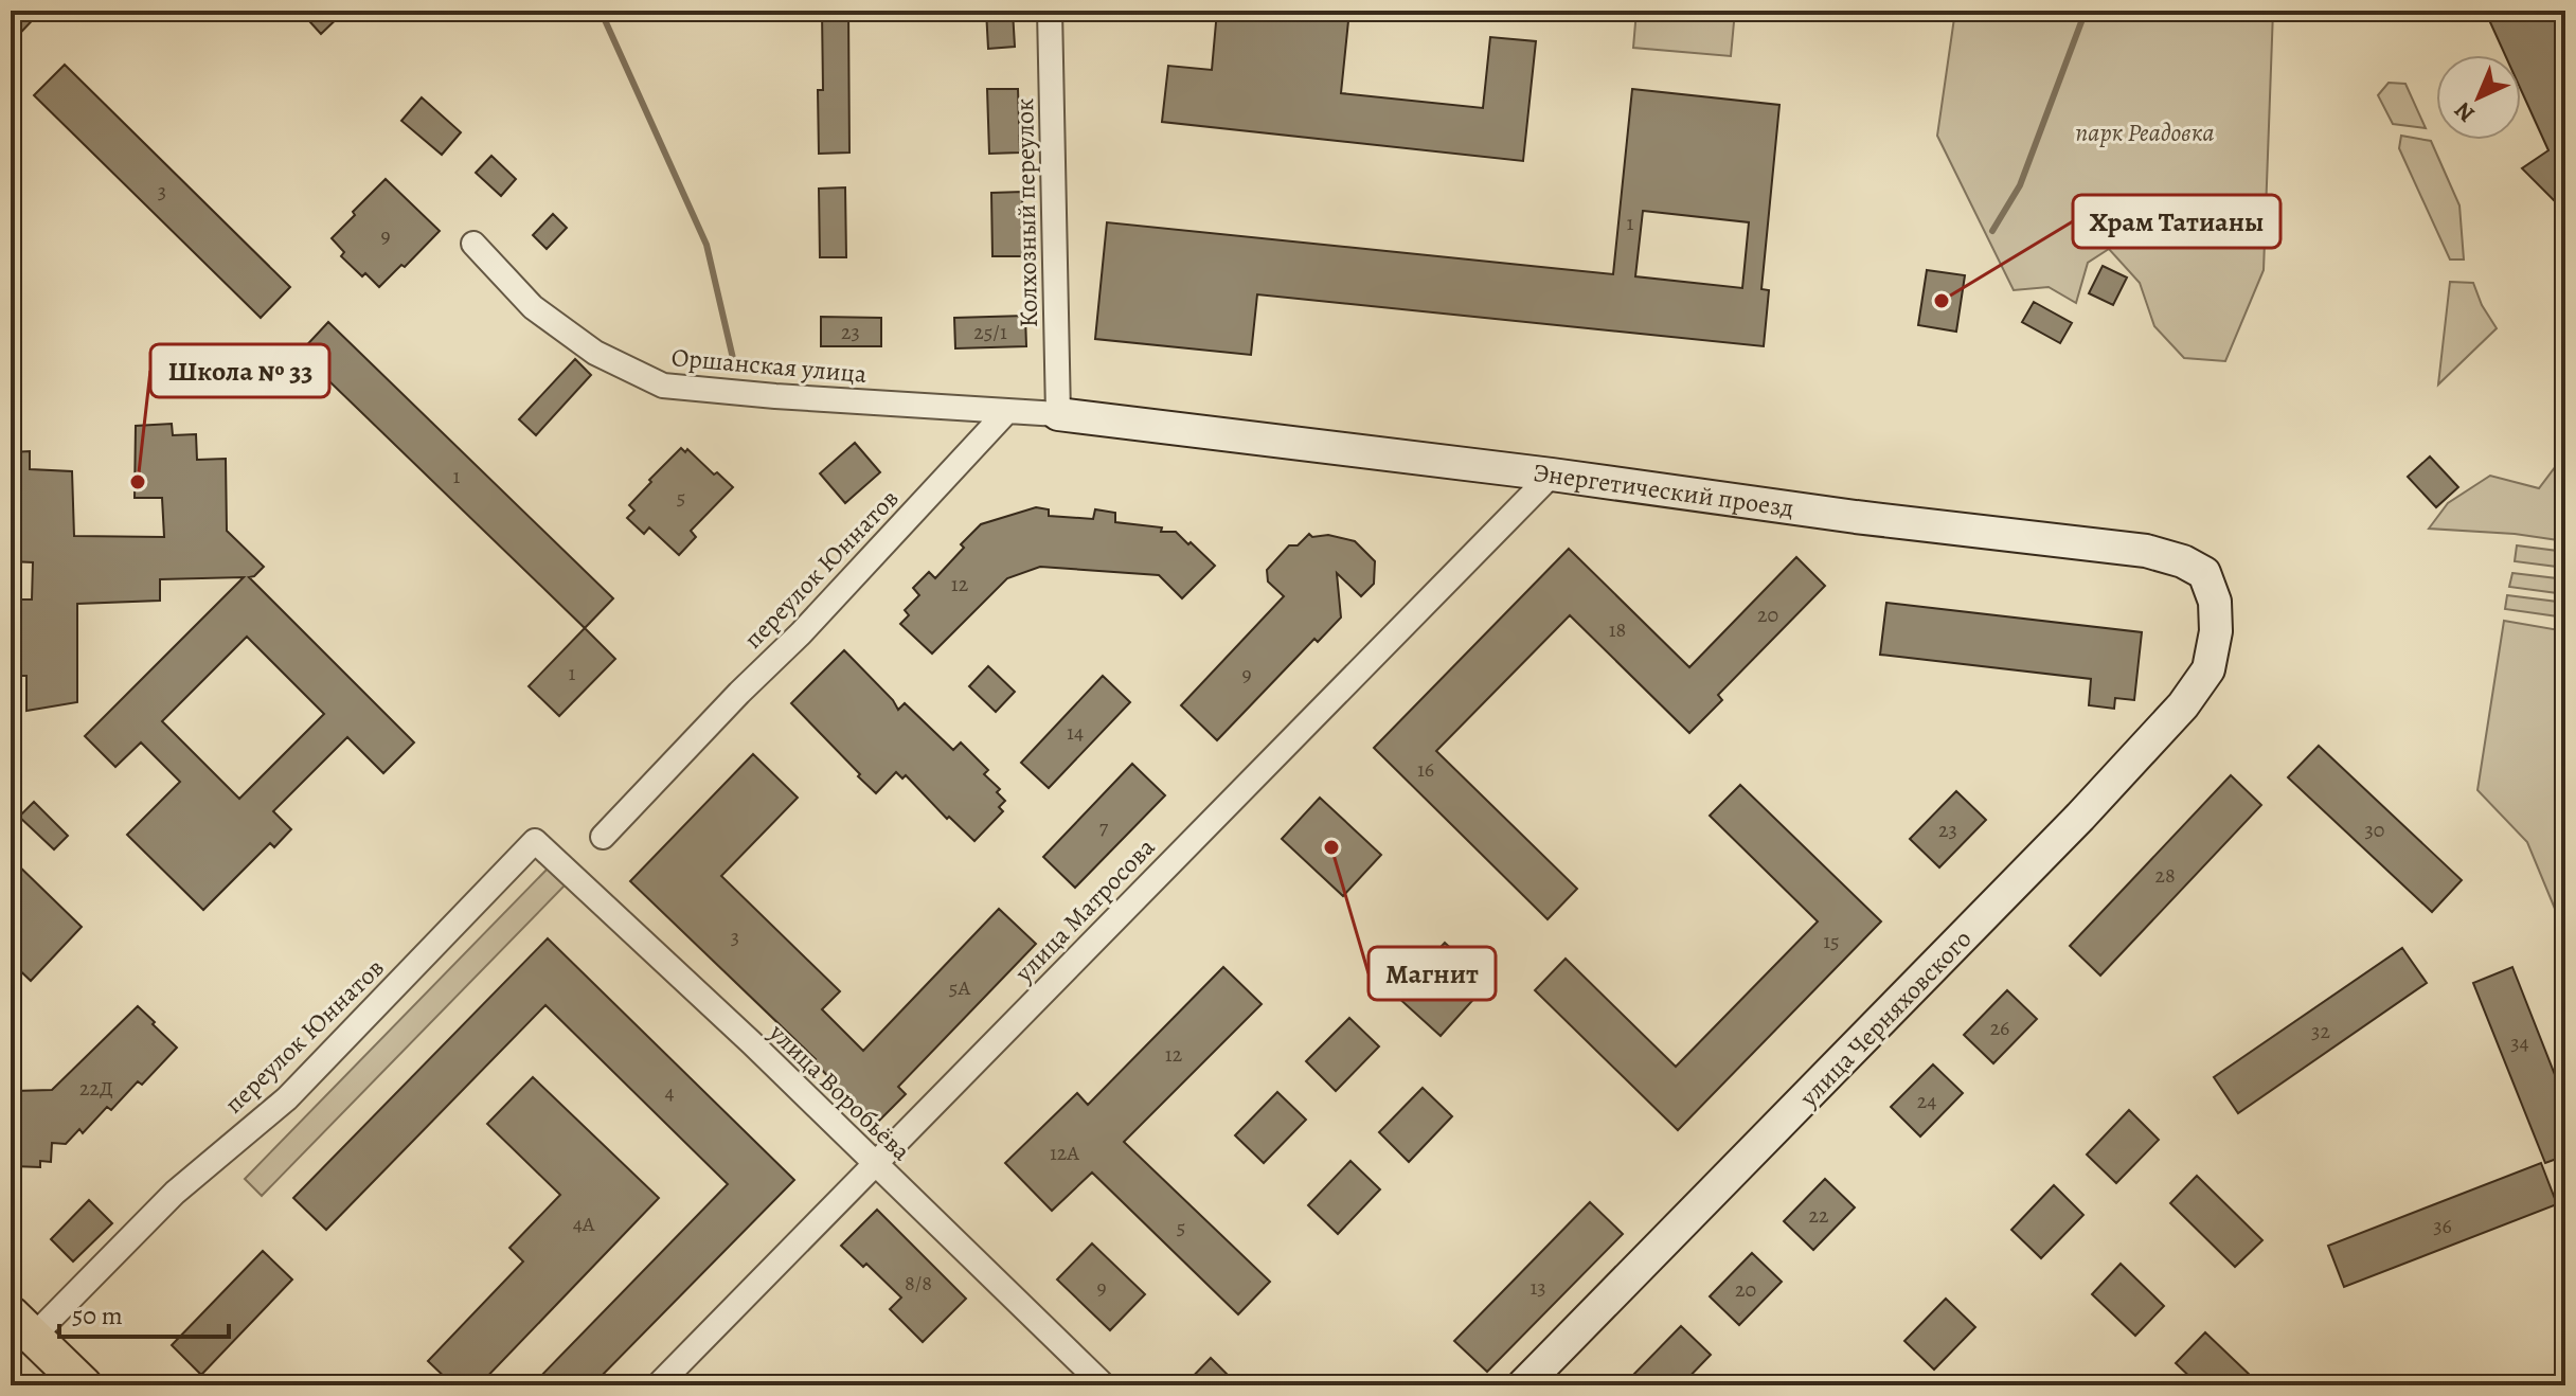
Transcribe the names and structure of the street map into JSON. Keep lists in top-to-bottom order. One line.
{"streets":{"street":["Колхозный переулок","Оршанская улица","Энергетический проезд","переулок Юннатов","улица Матросова","улица Черняховского","улица Воробьёва"]},"crossings":[["Колхозный переулок","Оршанская улица"],["Колхозный переулок","Энергетический проезд"],["Оршанская улица","Энергетический проезд"],["Оршанская улица","переулок Юннатов"],["Энергетический проезд","улица Матросова"],["Энергетический проезд","улица Черняховского"],["переулок Юннатов","улица Воробьёва"],["улица Матросова","улица Воробьёва"]],"parks":["парк Реадовка"],"places":["Храм Татианы","Школа № 33","Магнит"],"house_numbers":["3","1","9","23","25/1","1","5","12","20","18","1","9","14","16","7","23","30","28","3","15","5А","26","32","34","12","22Д","4","24","12А","22","4А","36","5","8/8","9","13","20"],"scale_bar":"50 m","north":"bottom left"}
